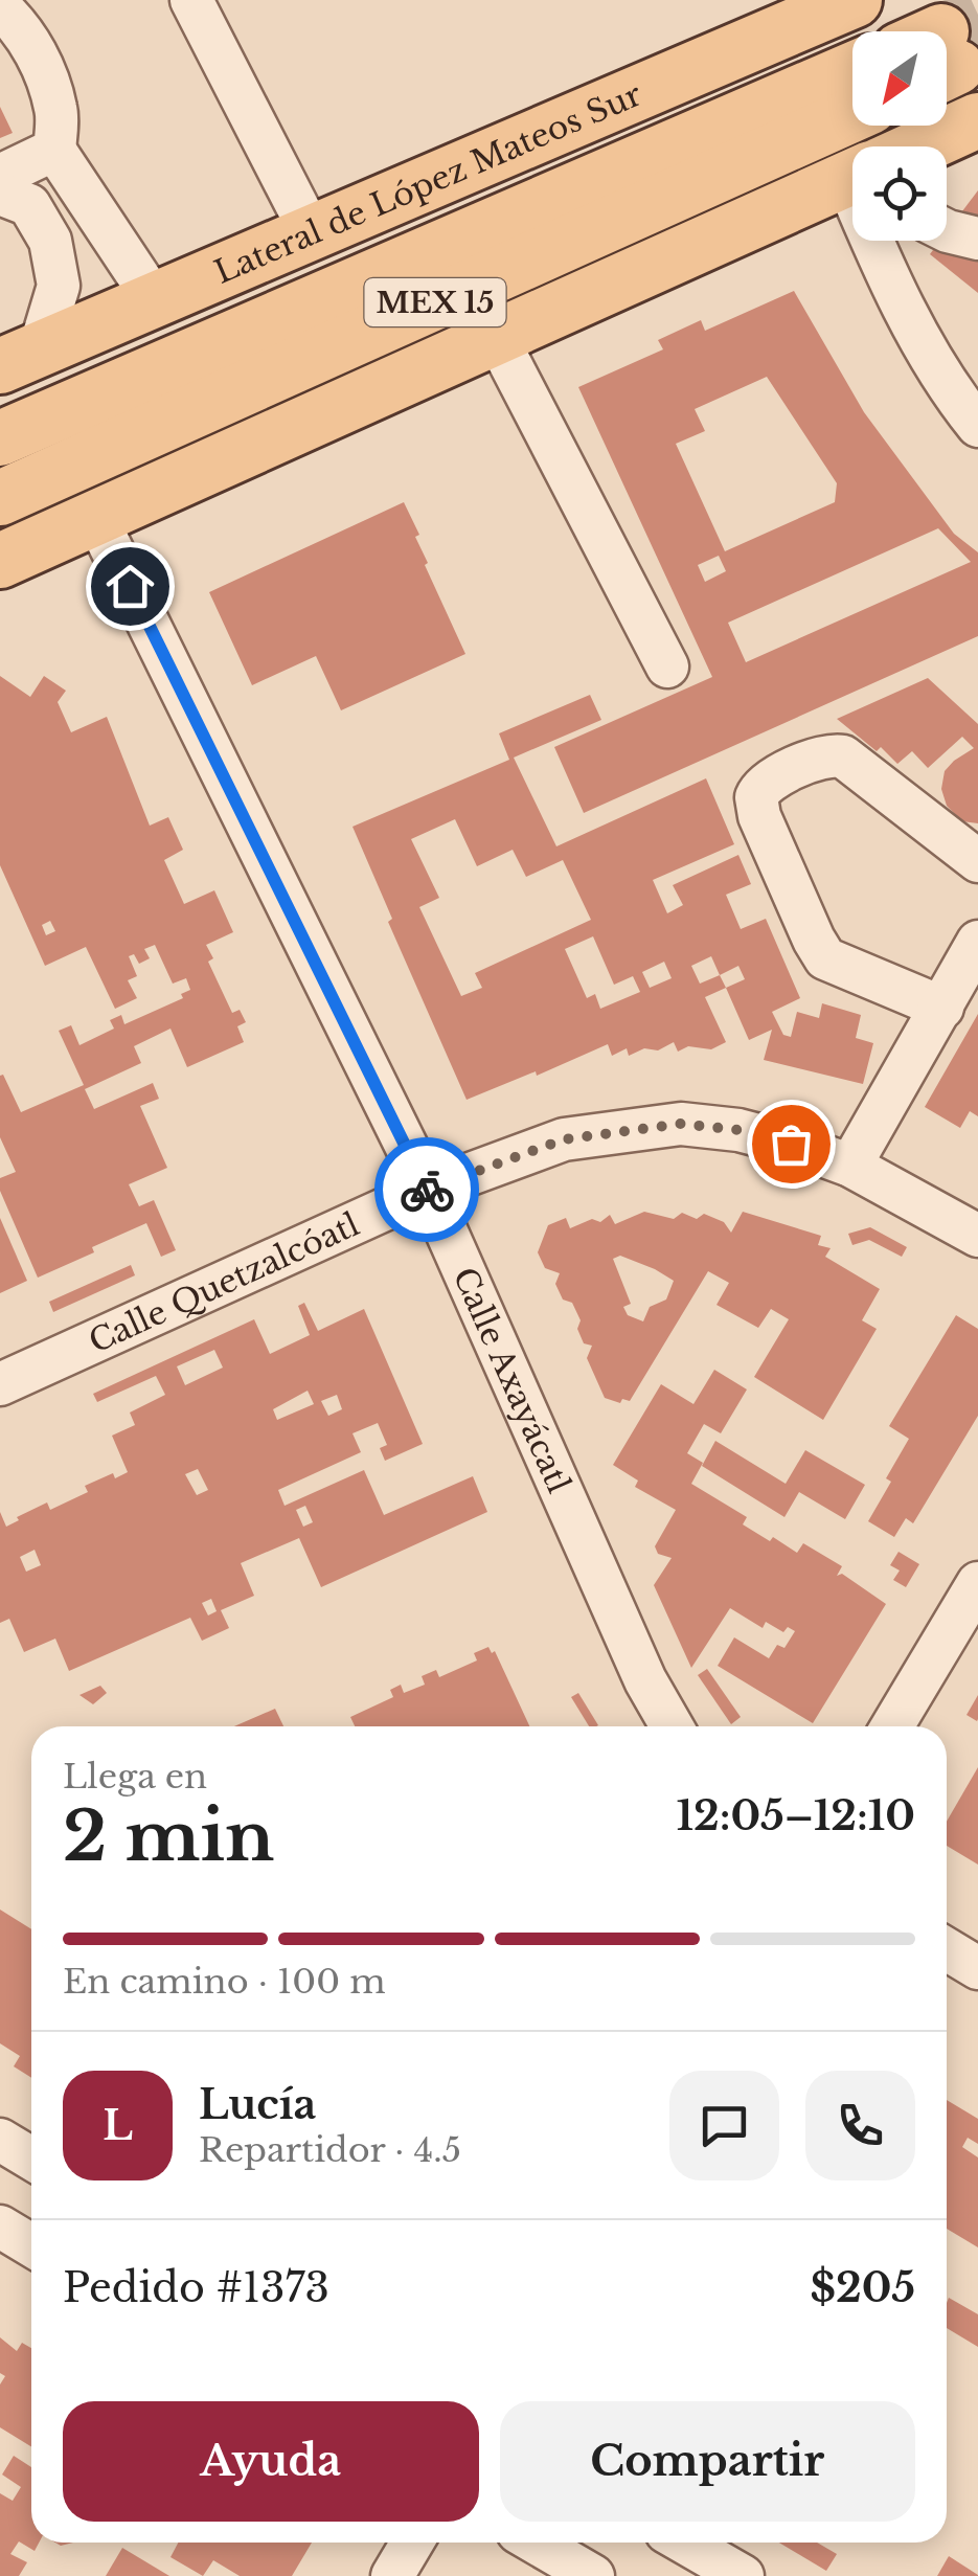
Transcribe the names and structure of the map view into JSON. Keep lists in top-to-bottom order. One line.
{"streets":{"main road":["Lateral de López Mateos Sur","MEX 15"],"street":["Calle Quetzalcóatl","Calle Axayácatl"]},"crossings":[["Calle Quetzalcóatl","Calle Axayácatl"]],"north":"bottom left","page":{"heading":["2 min","Llega en","12:05–12:10"],"panel":["Lucía","Repartidor · 4.5","Pedido #1373","$205"],"bar":"En camino · 100 m","round":"L","buttons":["Ayuda","Compartir"]}}
